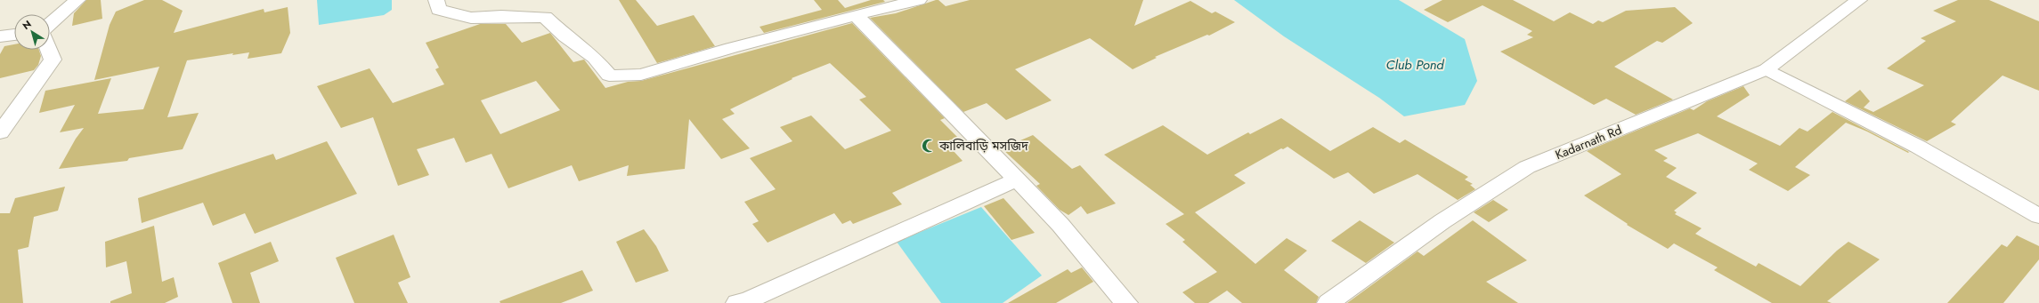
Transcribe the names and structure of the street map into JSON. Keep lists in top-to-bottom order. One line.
{"streets":{"street":["Kadarnath Rd"]},"water":["Club Pond"],"places":{"mosque":["কালিবাড়ি মসজিদ"]},"north":"top left"}
